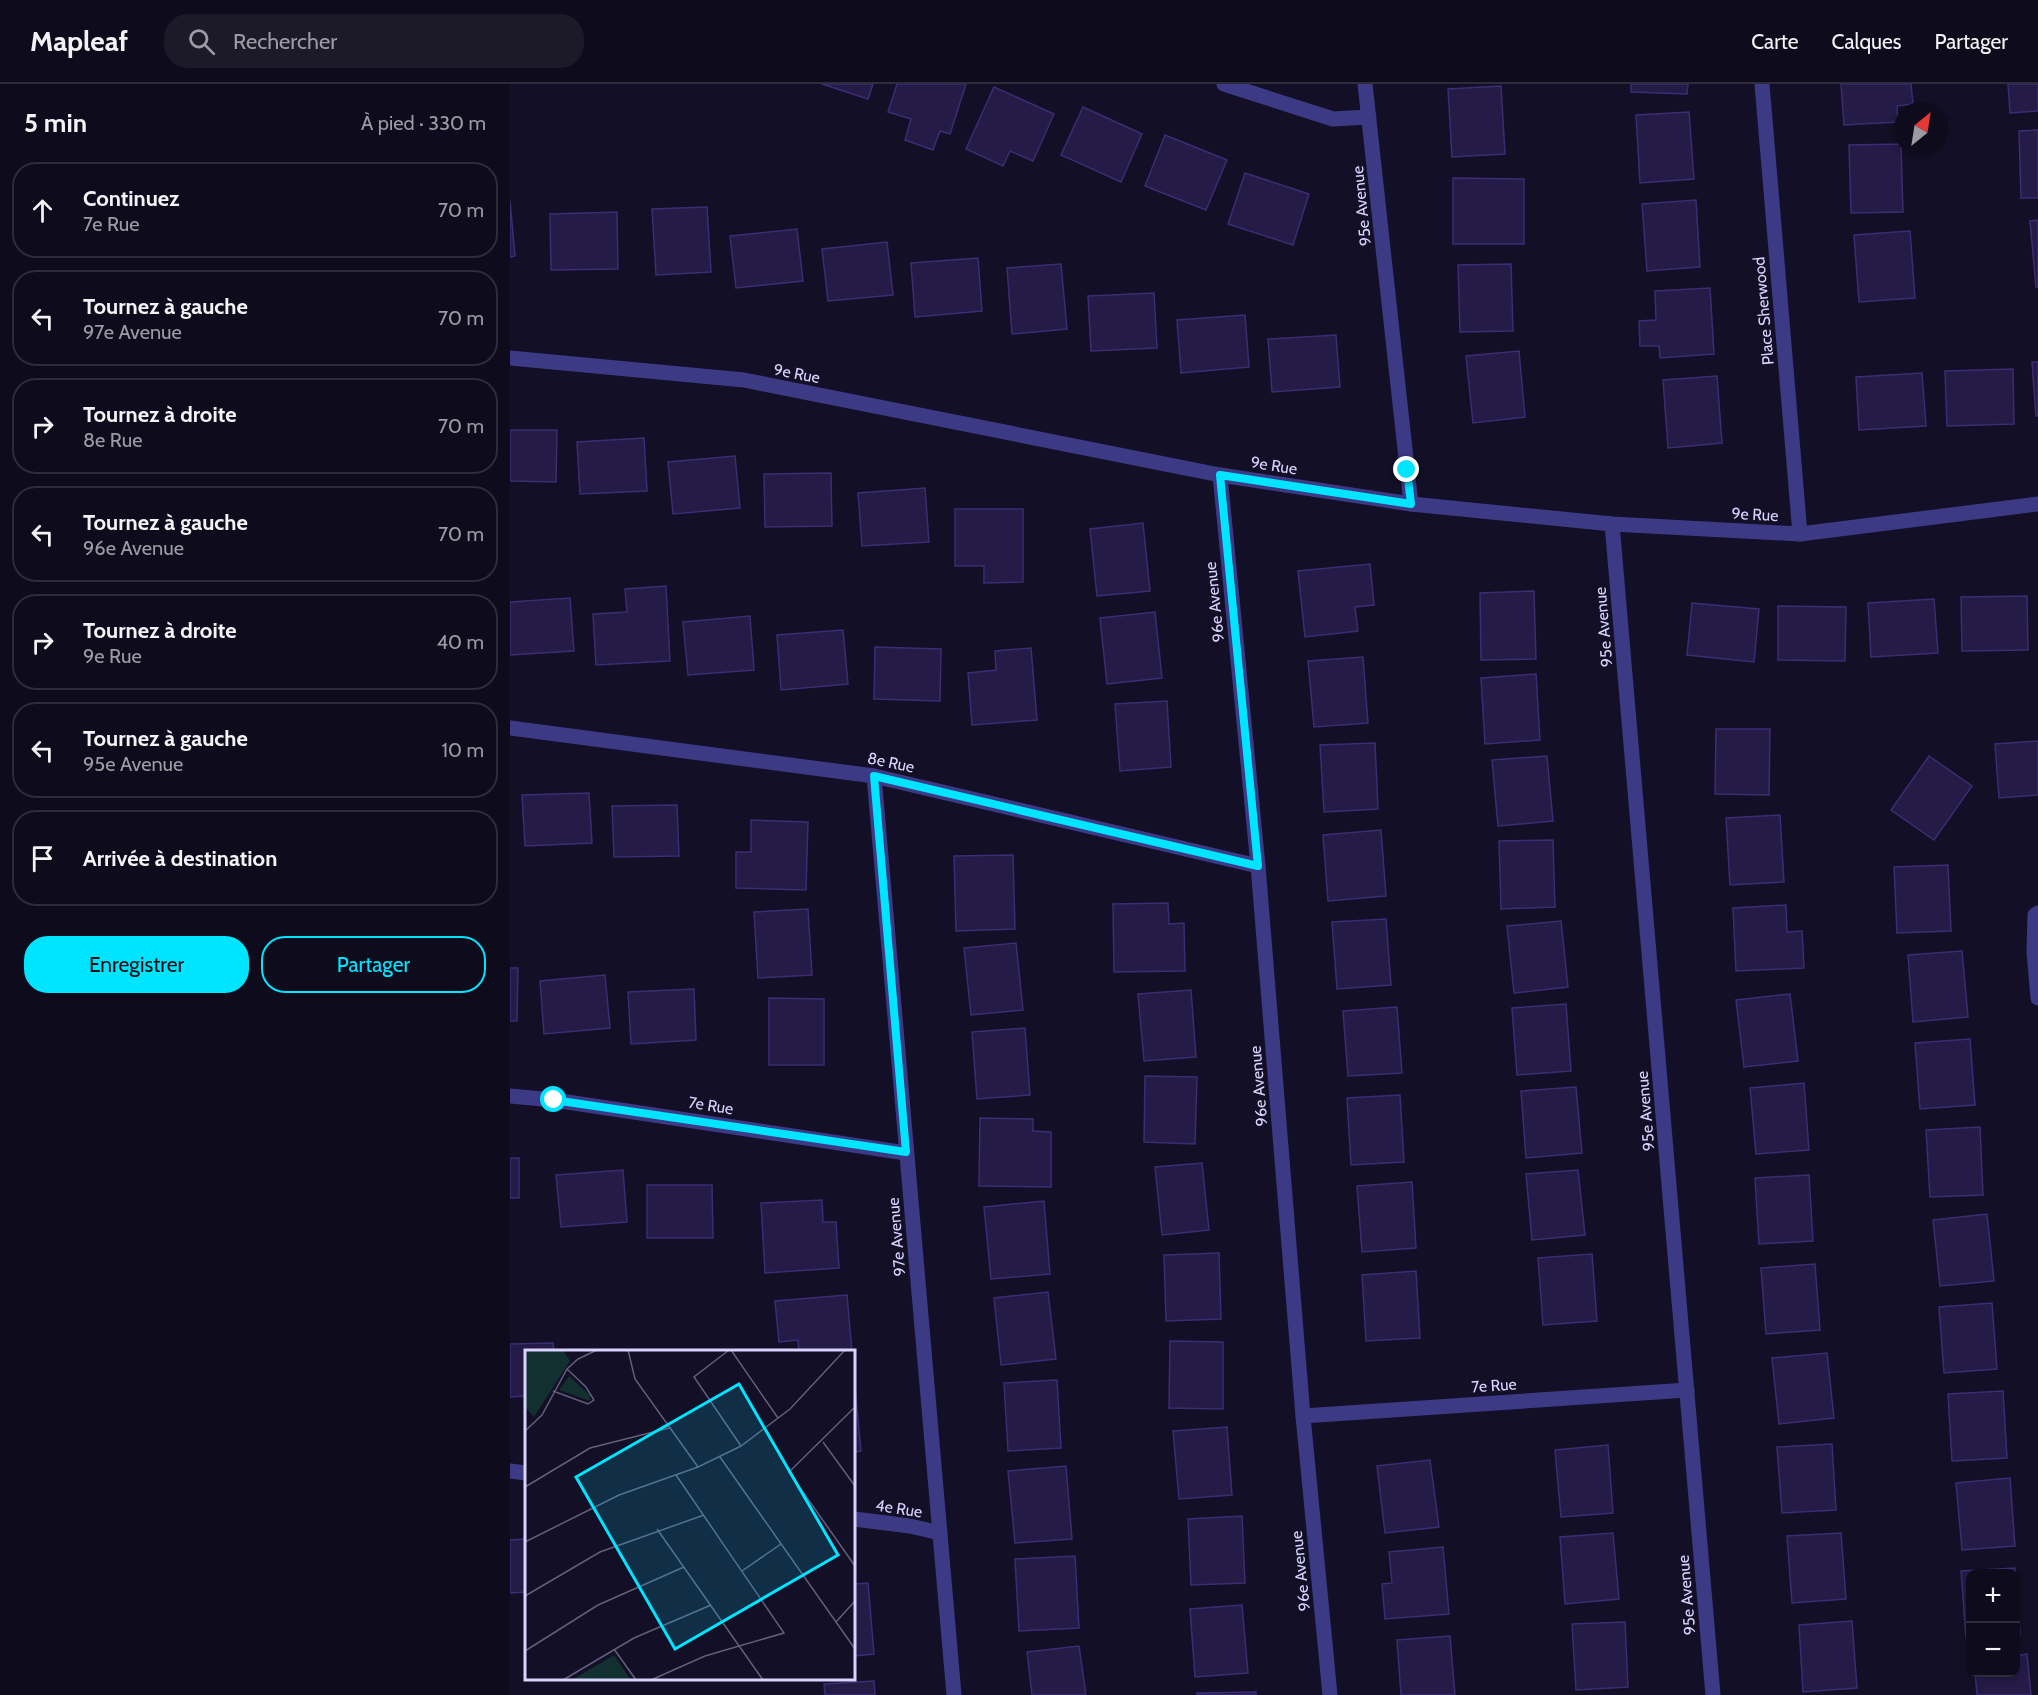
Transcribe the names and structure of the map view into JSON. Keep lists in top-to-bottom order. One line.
{"streets":{"street":["95e Avenue","Place Sherwood","9e Rue","96e Avenue","8e Rue","7e Rue","97e Avenue","4e Rue"]},"crossings":[["95e Avenue","9e Rue"],["95e Avenue","7e Rue"],["Place Sherwood","9e Rue"],["9e Rue","96e Avenue"],["96e Avenue","8e Rue"],["96e Avenue","7e Rue"],["8e Rue","97e Avenue"],["7e Rue","97e Avenue"],["97e Avenue","4e Rue"]],"north":"top right","page":{"header":"Mapleaf","search":"Rechercher","nav":["Carte","Calques","Partager"],"heading":["5 min","À pied · 330 m"],"list":[["Continuez","7e Rue","70 m"],["Tournez à gauche","97e Avenue","70 m"],["Tournez à droite","8e Rue","70 m"],["Tournez à gauche","96e Avenue","70 m"],["Tournez à droite","9e Rue","40 m"],["Tournez à gauche","95e Avenue","10 m"],"Arrivée à destination"],"buttons":["Enregistrer","Partager"],"map_buttons":["+","−"]}}
